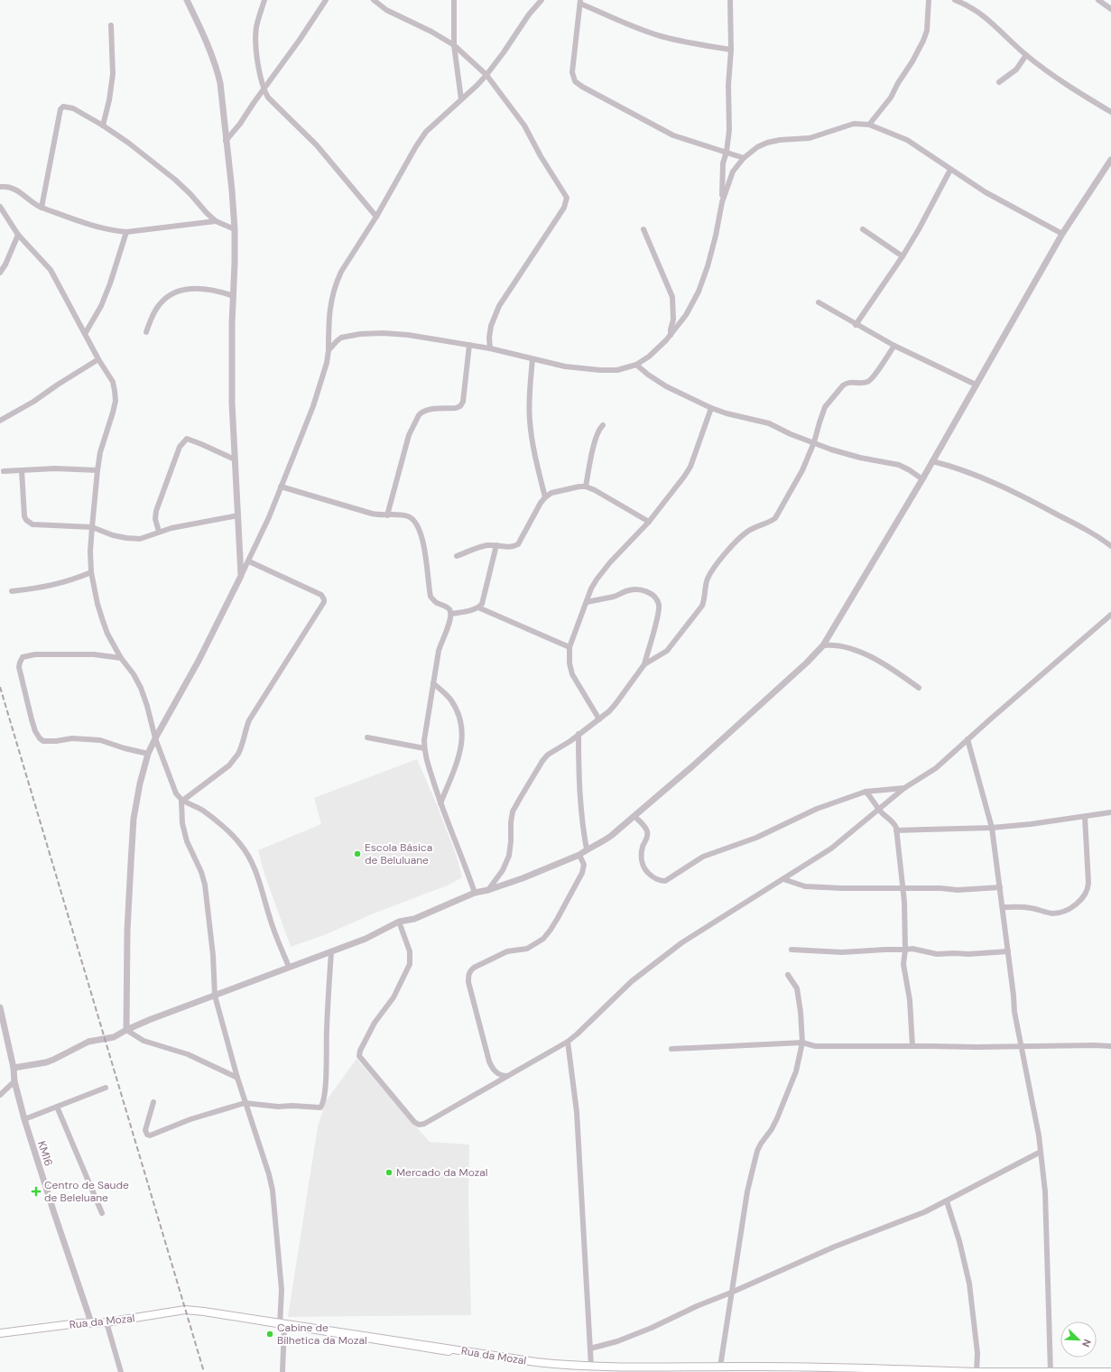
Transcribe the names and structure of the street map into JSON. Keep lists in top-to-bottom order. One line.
{"streets":{"main road":["Rua da Mozal"],"street":["KM16"]},"crossings":[["KM16","Rua da Mozal"]],"places":{"other":["Escola Básica de Beluluane","Mercado da Mozal","Cabine de Bilhetica da Mozal"],"health":["Centro de Saude de Beleluane"]},"north":"bottom right"}
